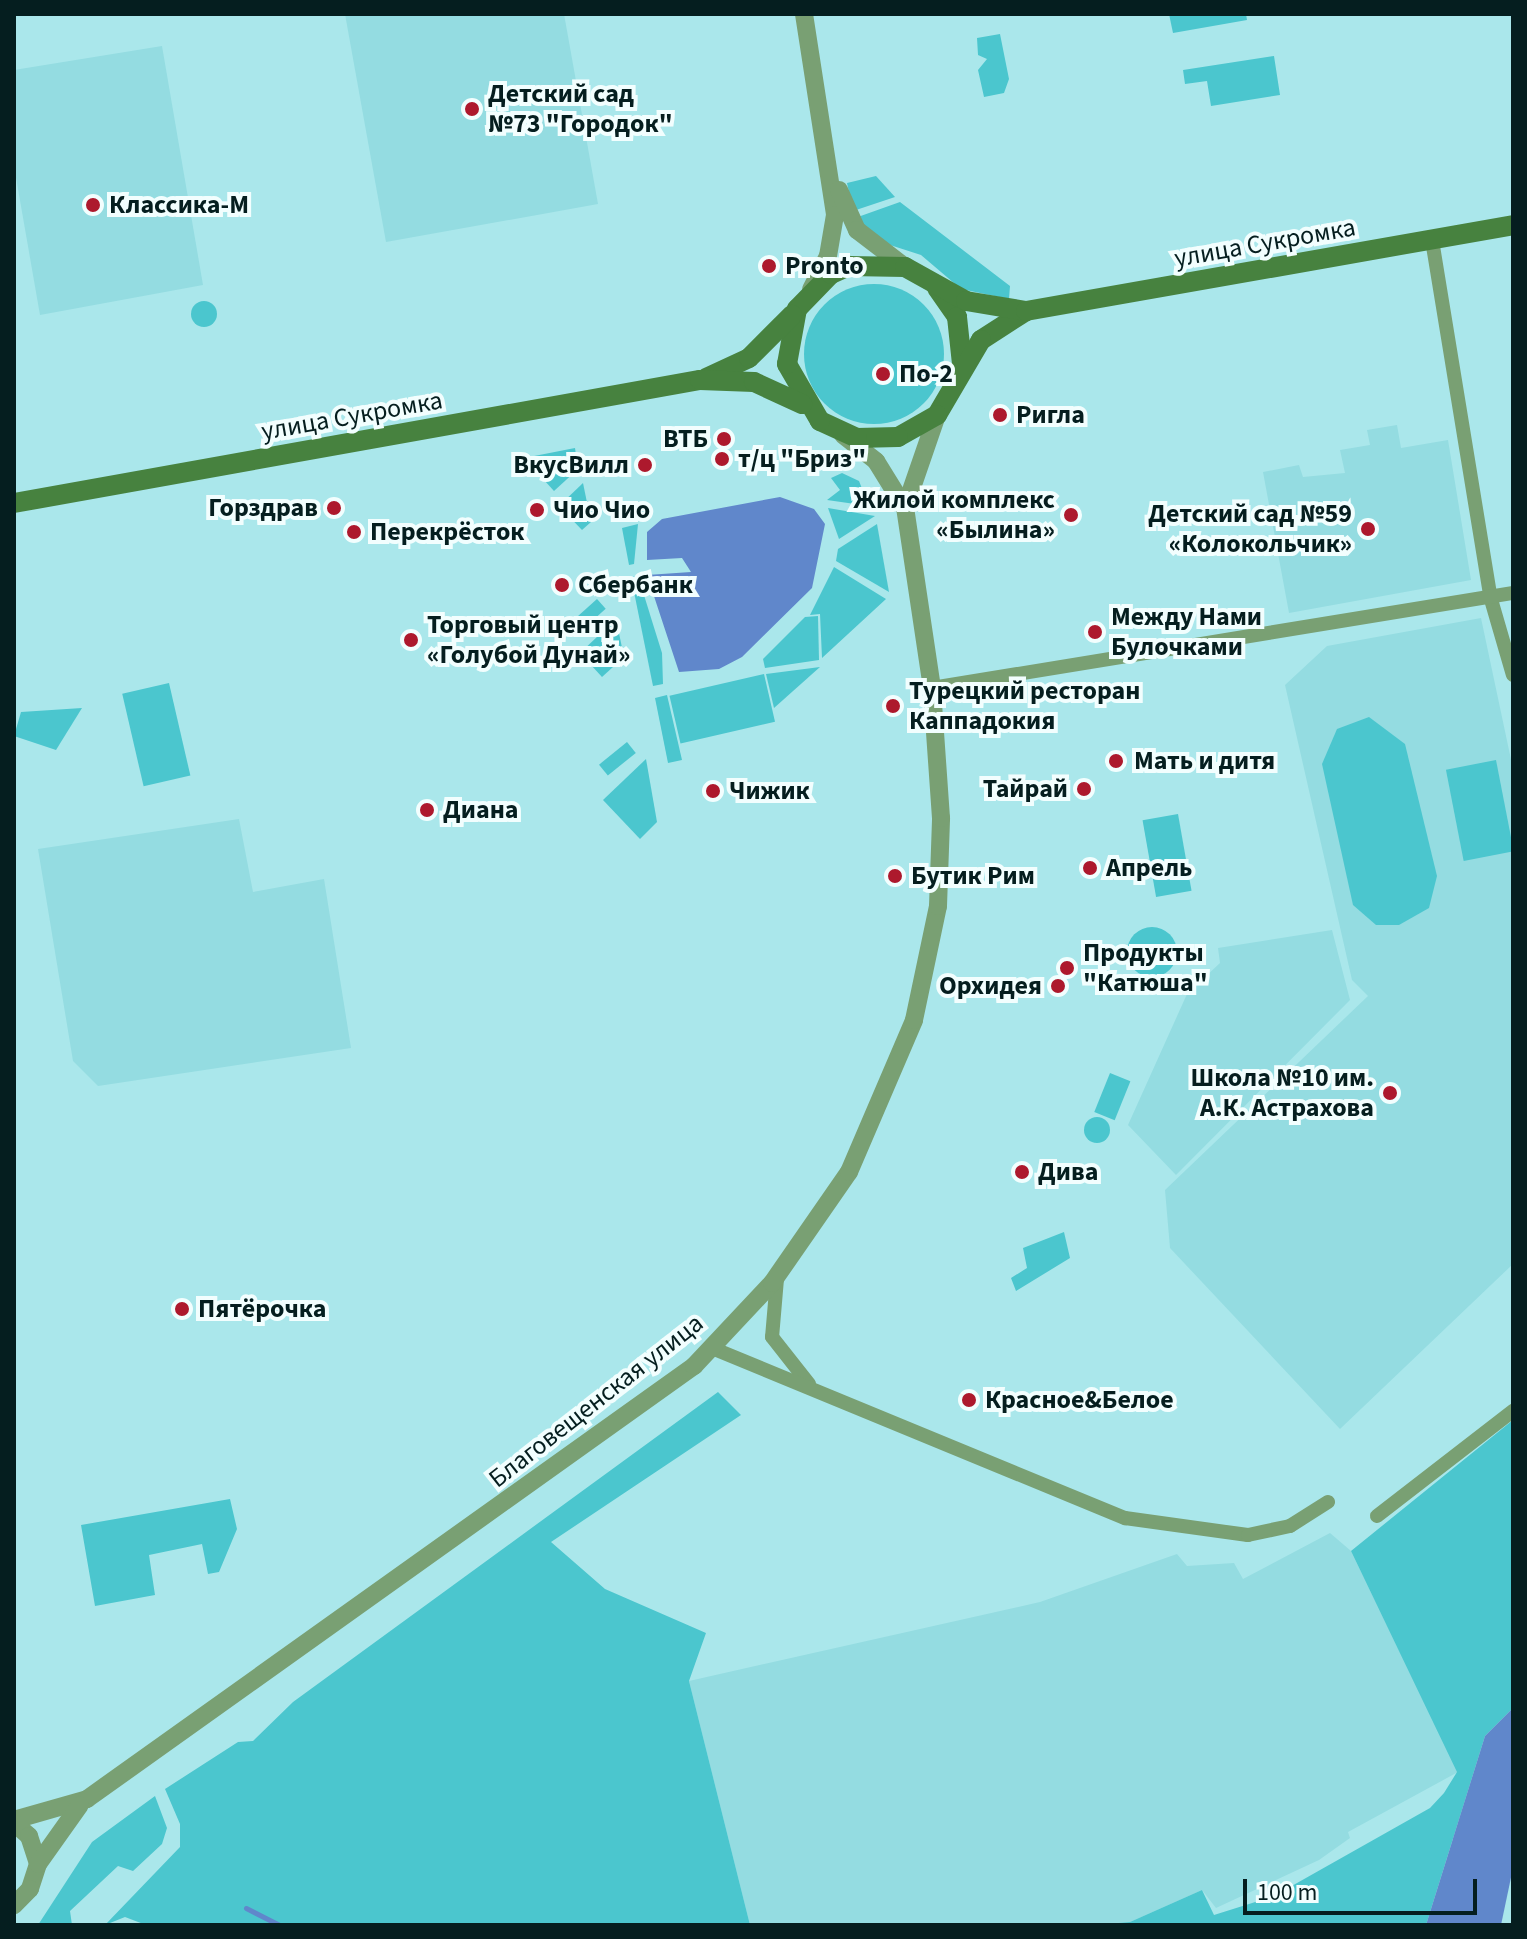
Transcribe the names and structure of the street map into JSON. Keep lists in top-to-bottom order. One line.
{"streets":{"main road":["улица Сукромка"],"street":["Благовещенская улица"]},"places":["Детский сад №73 \"Городок\"","Классика-М","Pronto","По-2","Ригла","ВТБ","т/ц \"Бриз\"","ВкусВилл","Горздрав","Чио Чио","Жилой комплекс «Былина»","Детский сад №59 «Колокольчик»","Перекрёсток","Сбербанк","Между Нами Булочками","Торговый центр «Голубой Дунай»","Турецкий ресторан Каппадокия","Мать и дитя","Тайрай","Чижик","Диана","Апрель","Бутик Рим","Продукты \"Катюша\"","Орхидея","Школа №10 им. А.К. Астрахова","Дива","Пятёрочка","Красное&Белое"],"scale_bar":"100 m"}
